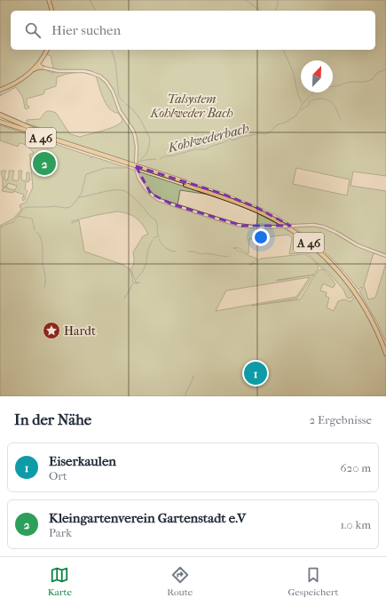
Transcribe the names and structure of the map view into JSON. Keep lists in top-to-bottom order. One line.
{"streets":{"highway":["A 46"]},"water":["Kohlwederbach"],"parks":["Talsystem Kohlweder Bach"],"places":{"place":["Hardt"]},"north":"top right","page":{"search":"Hier suchen","pins":["2","1"],"heading":["In der Nähe","2 Ergebnisse"],"list":[{"mark":"1","name":"Eiserkaulen","note":"Ort","value":"620 m"},{"mark":"2","name":"Kleingartenverein Gartenstadt e.V","note":"Park","value":"1.0 km"}],"nav":["Karte","Route","Gespeichert"]}}
